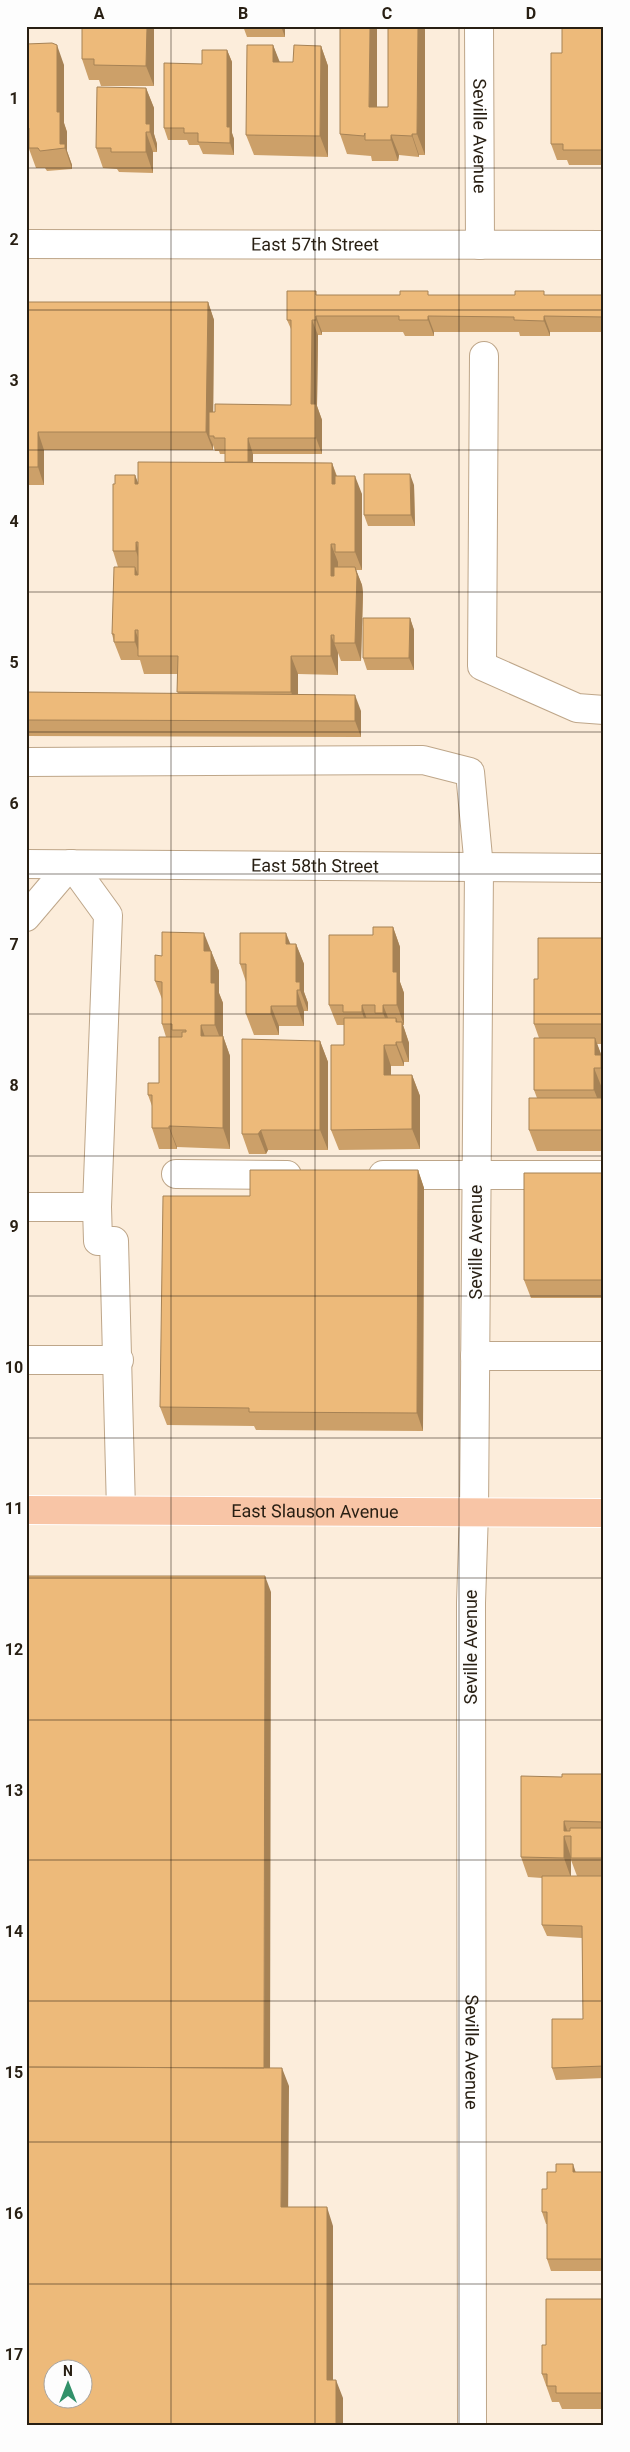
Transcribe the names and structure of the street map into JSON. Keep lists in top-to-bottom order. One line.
{"streets":{"main road":["East Slauson Avenue"],"street":["Seville Avenue","East 57th Street","East 58th Street"]},"crossings":[["Seville Avenue","East 57th Street"],["Seville Avenue","East 58th Street"],["Seville Avenue","East Slauson Avenue"]],"north":"top","grid":{"columns":["A","B","C","D"],"rows":["1","2","3","4","5","6","7","8","9","10","11","12","13","14","15","16","17"]}}
